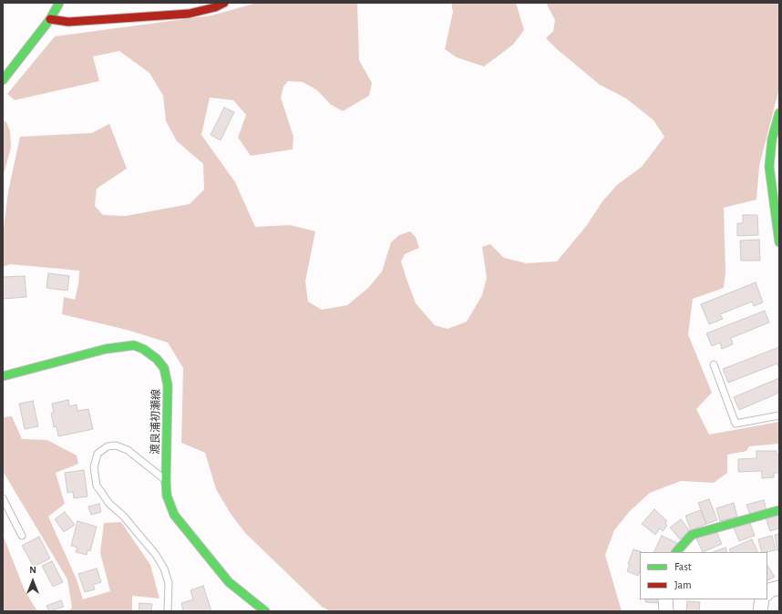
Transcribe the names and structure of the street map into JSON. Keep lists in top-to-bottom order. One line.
{"streets":{"main road":["渡良浦初瀬線"]},"legend":["Fast","Jam"],"north":"top"}
